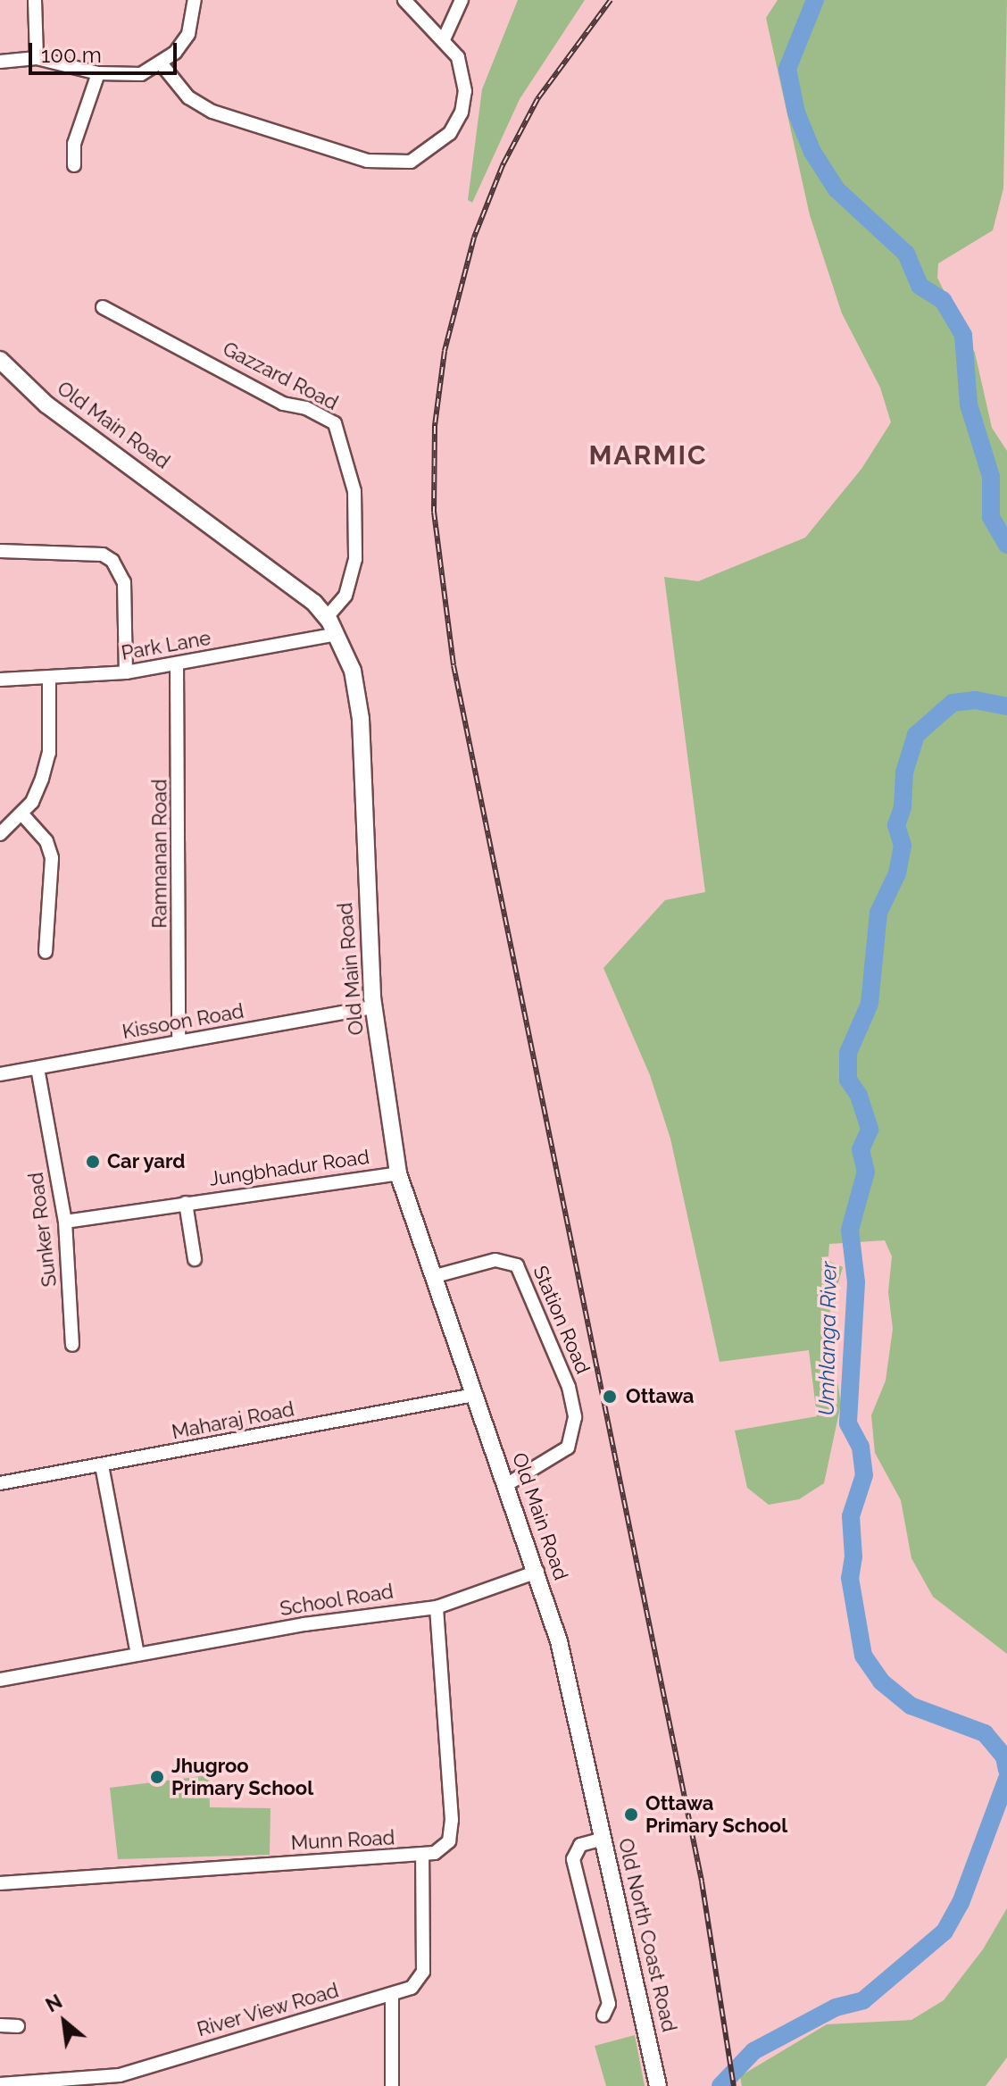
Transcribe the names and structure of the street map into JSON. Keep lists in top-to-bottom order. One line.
{"streets":{"street":["Gazzard Road","Old Main Road","Park Lane","Ramnanan Road","Kissoon Road","Jungbhadur Road","Sunker Road","Station Road","Maharaj Road","School Road","Munn Road","Old North Coast Road","River View Road"]},"crossings":[["Gazzard Road","Old Main Road"],["Old Main Road","Park Lane"],["Old Main Road","Kissoon Road"],["Old Main Road","Jungbhadur Road"],["Old Main Road","Station Road"],["Old Main Road","Maharaj Road"],["Old Main Road","School Road"],["Old Main Road","Old North Coast Road"],["Park Lane","Ramnanan Road"],["Ramnanan Road","Kissoon Road"],["Kissoon Road","Sunker Road"],["Jungbhadur Road","Sunker Road"],["School Road","Munn Road"],["Munn Road","River View Road"]],"districts":["MARMIC"],"water":["Umhlanga River"],"places":["Car yard","Ottawa","Jhugroo Primary School","Ottawa Primary School"],"scale_bar":"100 m","north":"top left"}
